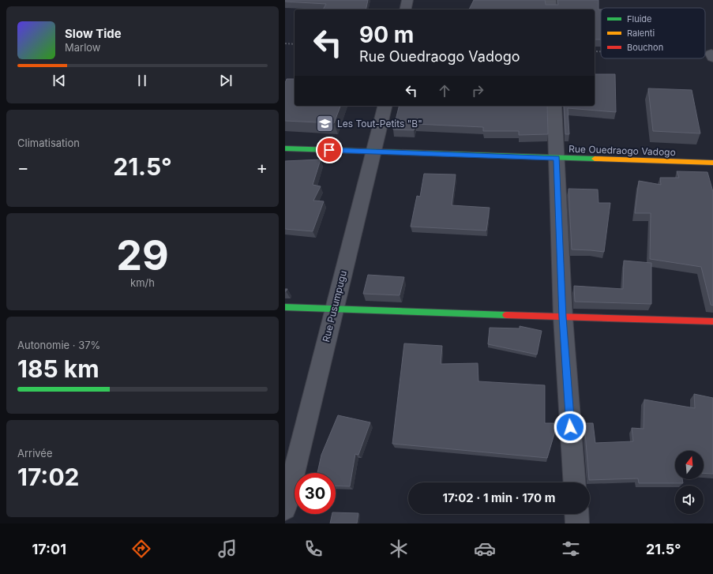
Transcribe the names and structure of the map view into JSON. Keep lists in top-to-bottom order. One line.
{"streets":{"street":["Rue Ouedraogo Vadogo","Rue Pusumpugu"]},"crossings":[["Rue Ouedraogo Vadogo","Rue Pusumpugu"]],"places":{"school or university":["Les Tout-Petits \"B\""]},"legend":["Fluide","Ralenti","Bouchon"],"north":"top","page":{"turn":["90 m","Rue Ouedraogo Vadogo"],"song":["Slow Tide","Marlow"],"tile":["Climatisation",["29","km/h"],["Autonomie · 37%","185 km"],["Arrivée","17:02"]],"heat":["−","21.5°","+"],"limit":"30","trip":"17:02 · 1 min · 170 m","tabs":["17:01","21.5°"]}}
